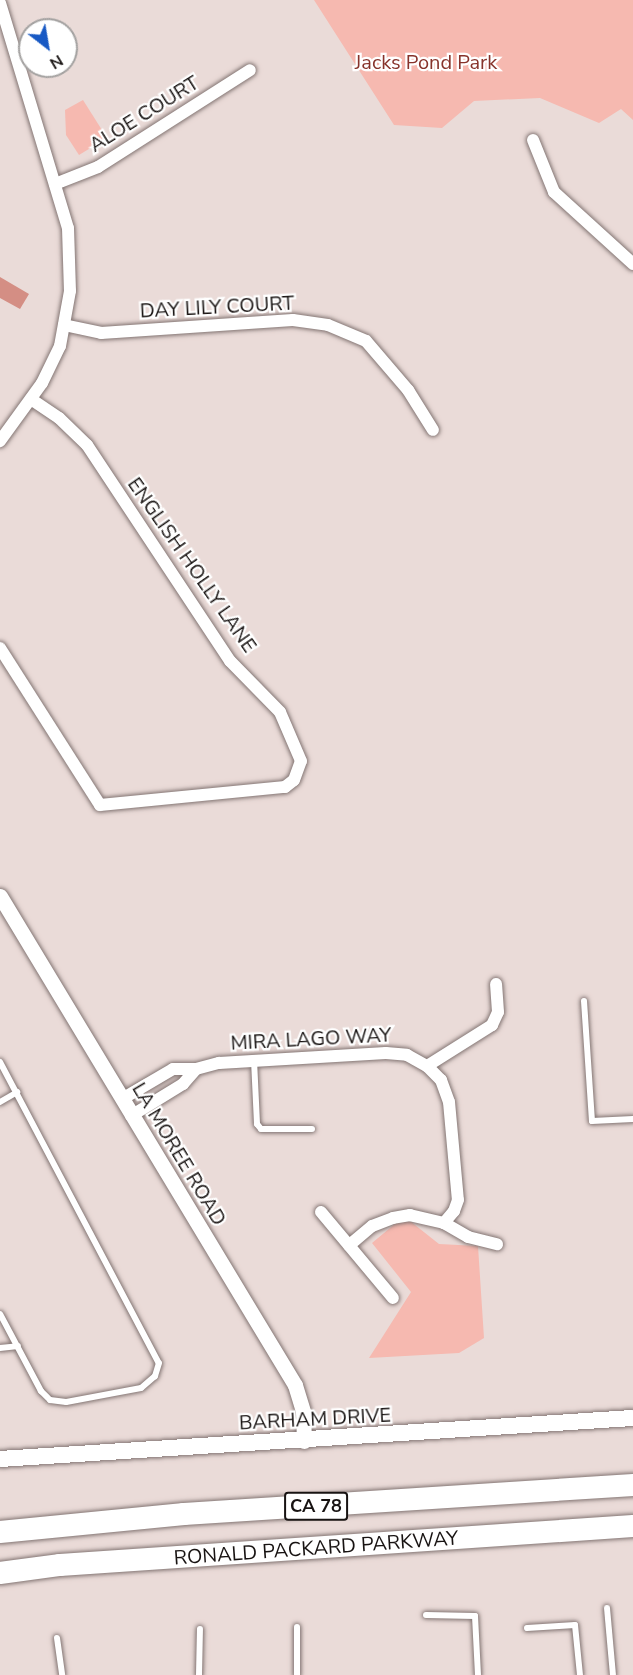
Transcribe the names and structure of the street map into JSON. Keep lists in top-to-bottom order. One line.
{"streets":{"highway":["CA 78","RONALD PACKARD PARKWAY"],"main road":["BARHAM DRIVE"],"street":["ALOE COURT","DAY LILY COURT","ENGLISH HOLLY LANE","MIRA LAGO WAY","LA MOREE ROAD"]},"crossings":[["MIRA LAGO WAY","LA MOREE ROAD"],["LA MOREE ROAD","BARHAM DRIVE"]],"parks":["Jacks Pond Park"],"north":"bottom right"}
